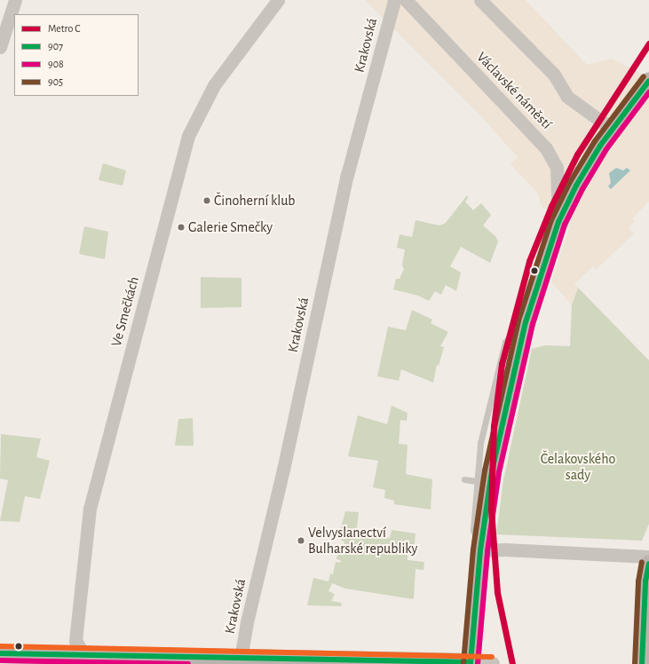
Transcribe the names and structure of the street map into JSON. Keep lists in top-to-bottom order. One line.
{"streets":{"street":["Krakovská","Václavské náměstí","Ve Smečkách"]},"parks":["Čelakovského sady"],"places":["Činoherní klub","Galerie Smečky","Velvyslanectví Bulharské republiky"],"lines":["metro line C","transit line 905","transit line 907","transit line 908"],"legend":["Metro C","907","908","905"]}
